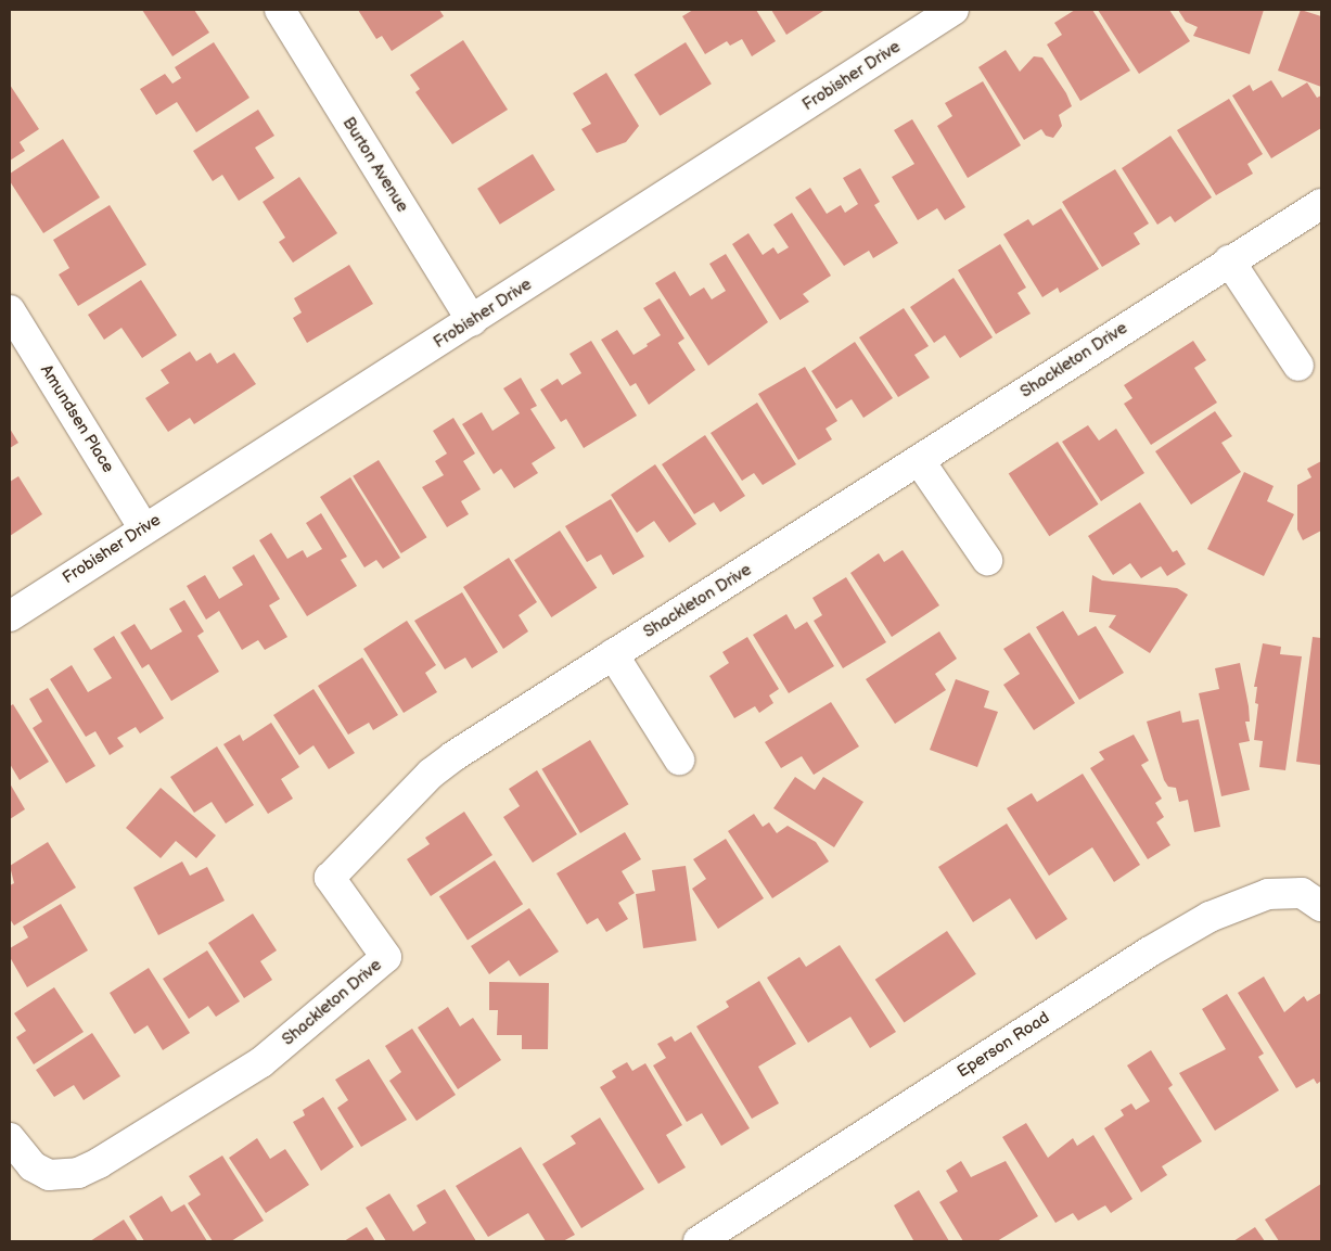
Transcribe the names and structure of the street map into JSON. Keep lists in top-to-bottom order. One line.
{"streets":{"street":["Frobisher Drive","Burton Avenue","Shackleton Drive","Amundsen Place","Eperson Road"]},"crossings":[["Frobisher Drive","Burton Avenue"],["Frobisher Drive","Amundsen Place"]]}
